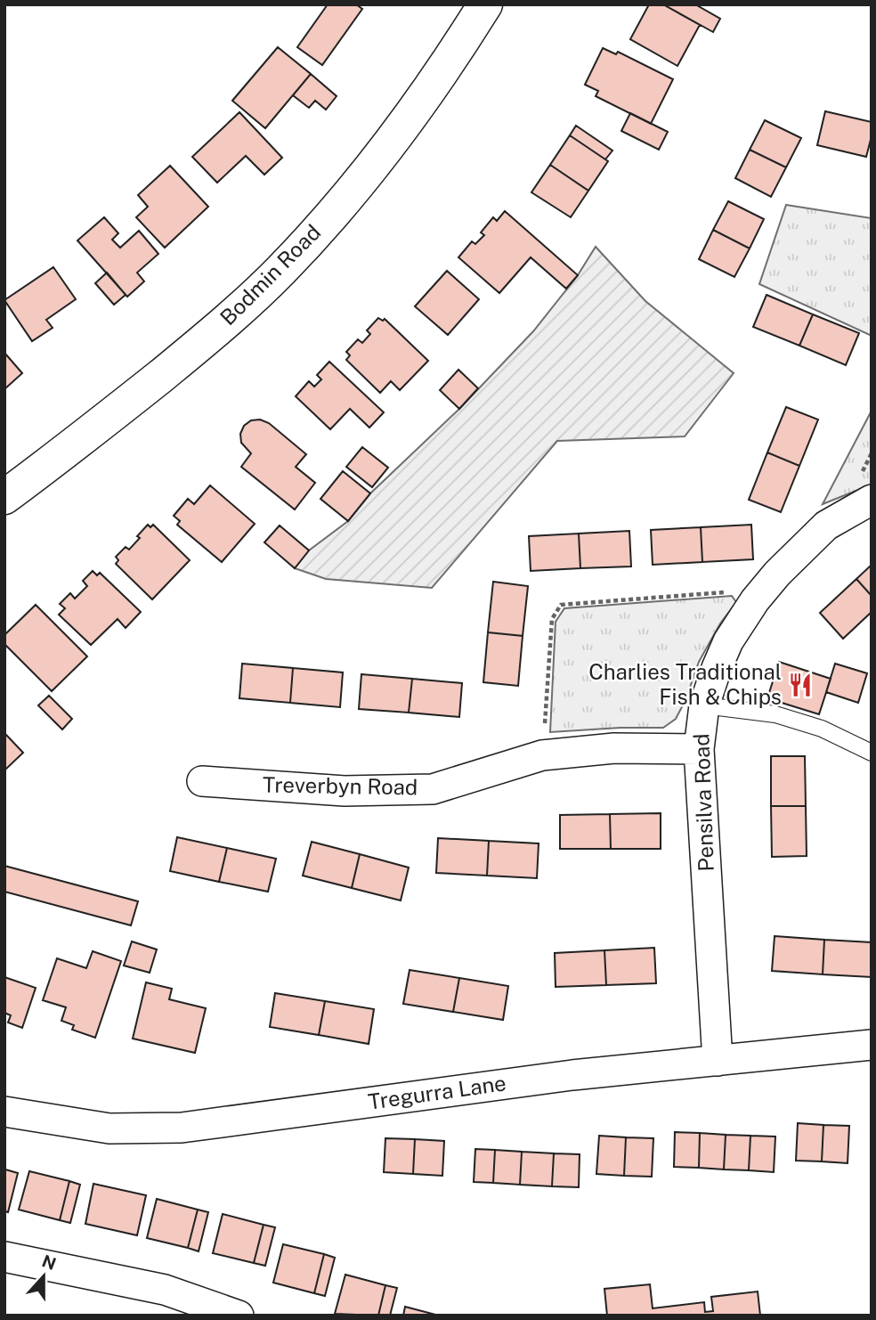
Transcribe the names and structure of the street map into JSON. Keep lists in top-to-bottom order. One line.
{"streets":{"street":["Bodmin Road","Treverbyn Road","Pensilva Road","Tregurra Lane"]},"crossings":[["Treverbyn Road","Pensilva Road"],["Pensilva Road","Tregurra Lane"]],"places":{"restaurant":["Charlies Traditional Fish & Chips"]},"north":"top"}
